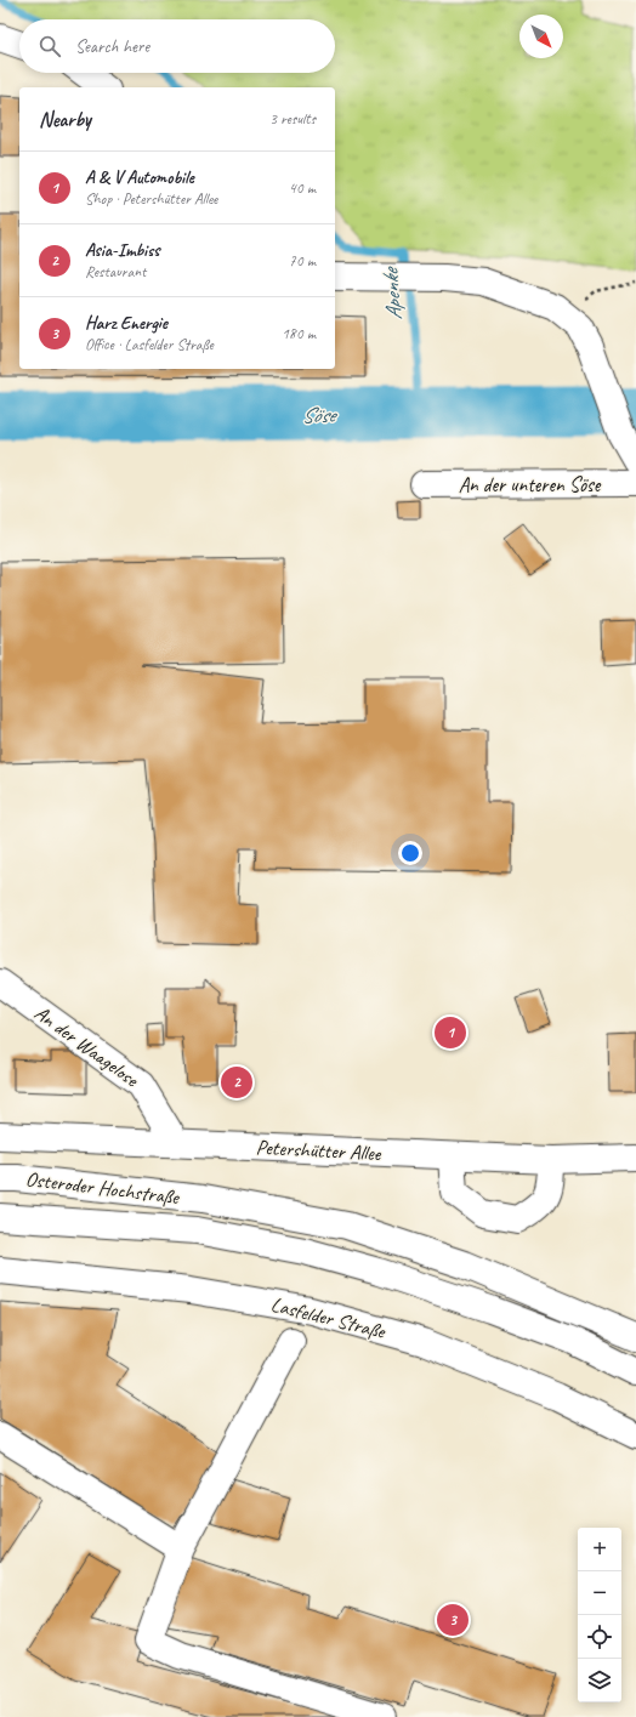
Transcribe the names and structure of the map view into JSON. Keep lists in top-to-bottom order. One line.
{"streets":{"main road":["An der unteren Söse","An der Waagelose","Petershütter Allee","Osteroder Hochstraße","Lasfelder Straße"]},"crossings":[["An der Waagelose","Petershütter Allee"]],"water":["Apenke","Söse"],"north":"bottom right","page":{"search":"Search here","heading":["Nearby","3 results"],"list":[{"mark":"1","name":"A & V Automobile","note":"Shop · Petershütter Allee","value":"40 m"},{"mark":"2","name":"Asia-Imbiss","note":"Restaurant","value":"70 m"},{"mark":"3","name":"Harz Energie","note":"Office · Lasfelder Straße","value":"180 m"}],"pins":["1","2","3"],"map_buttons":["+","−"]}}
